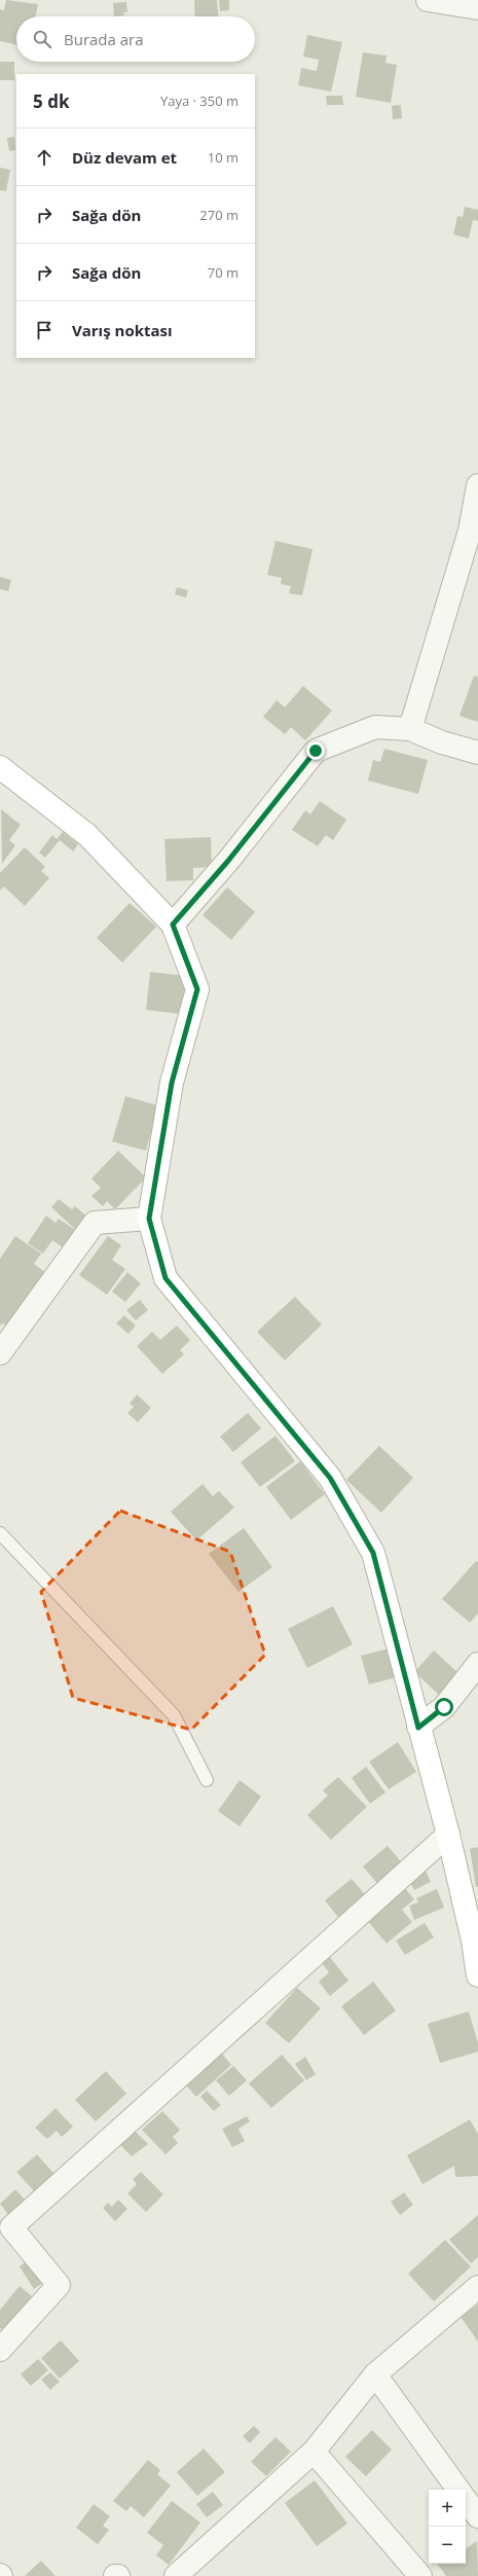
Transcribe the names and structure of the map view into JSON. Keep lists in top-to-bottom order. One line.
{"page":{"search":"Burada ara","heading":["5 dk","Yaya · 350 m"],"list":[["Düz devam et","10 m"],["Sağa dön","270 m"],["Sağa dön","70 m"],"Varış noktası"],"map_buttons":["+","−"]}}
